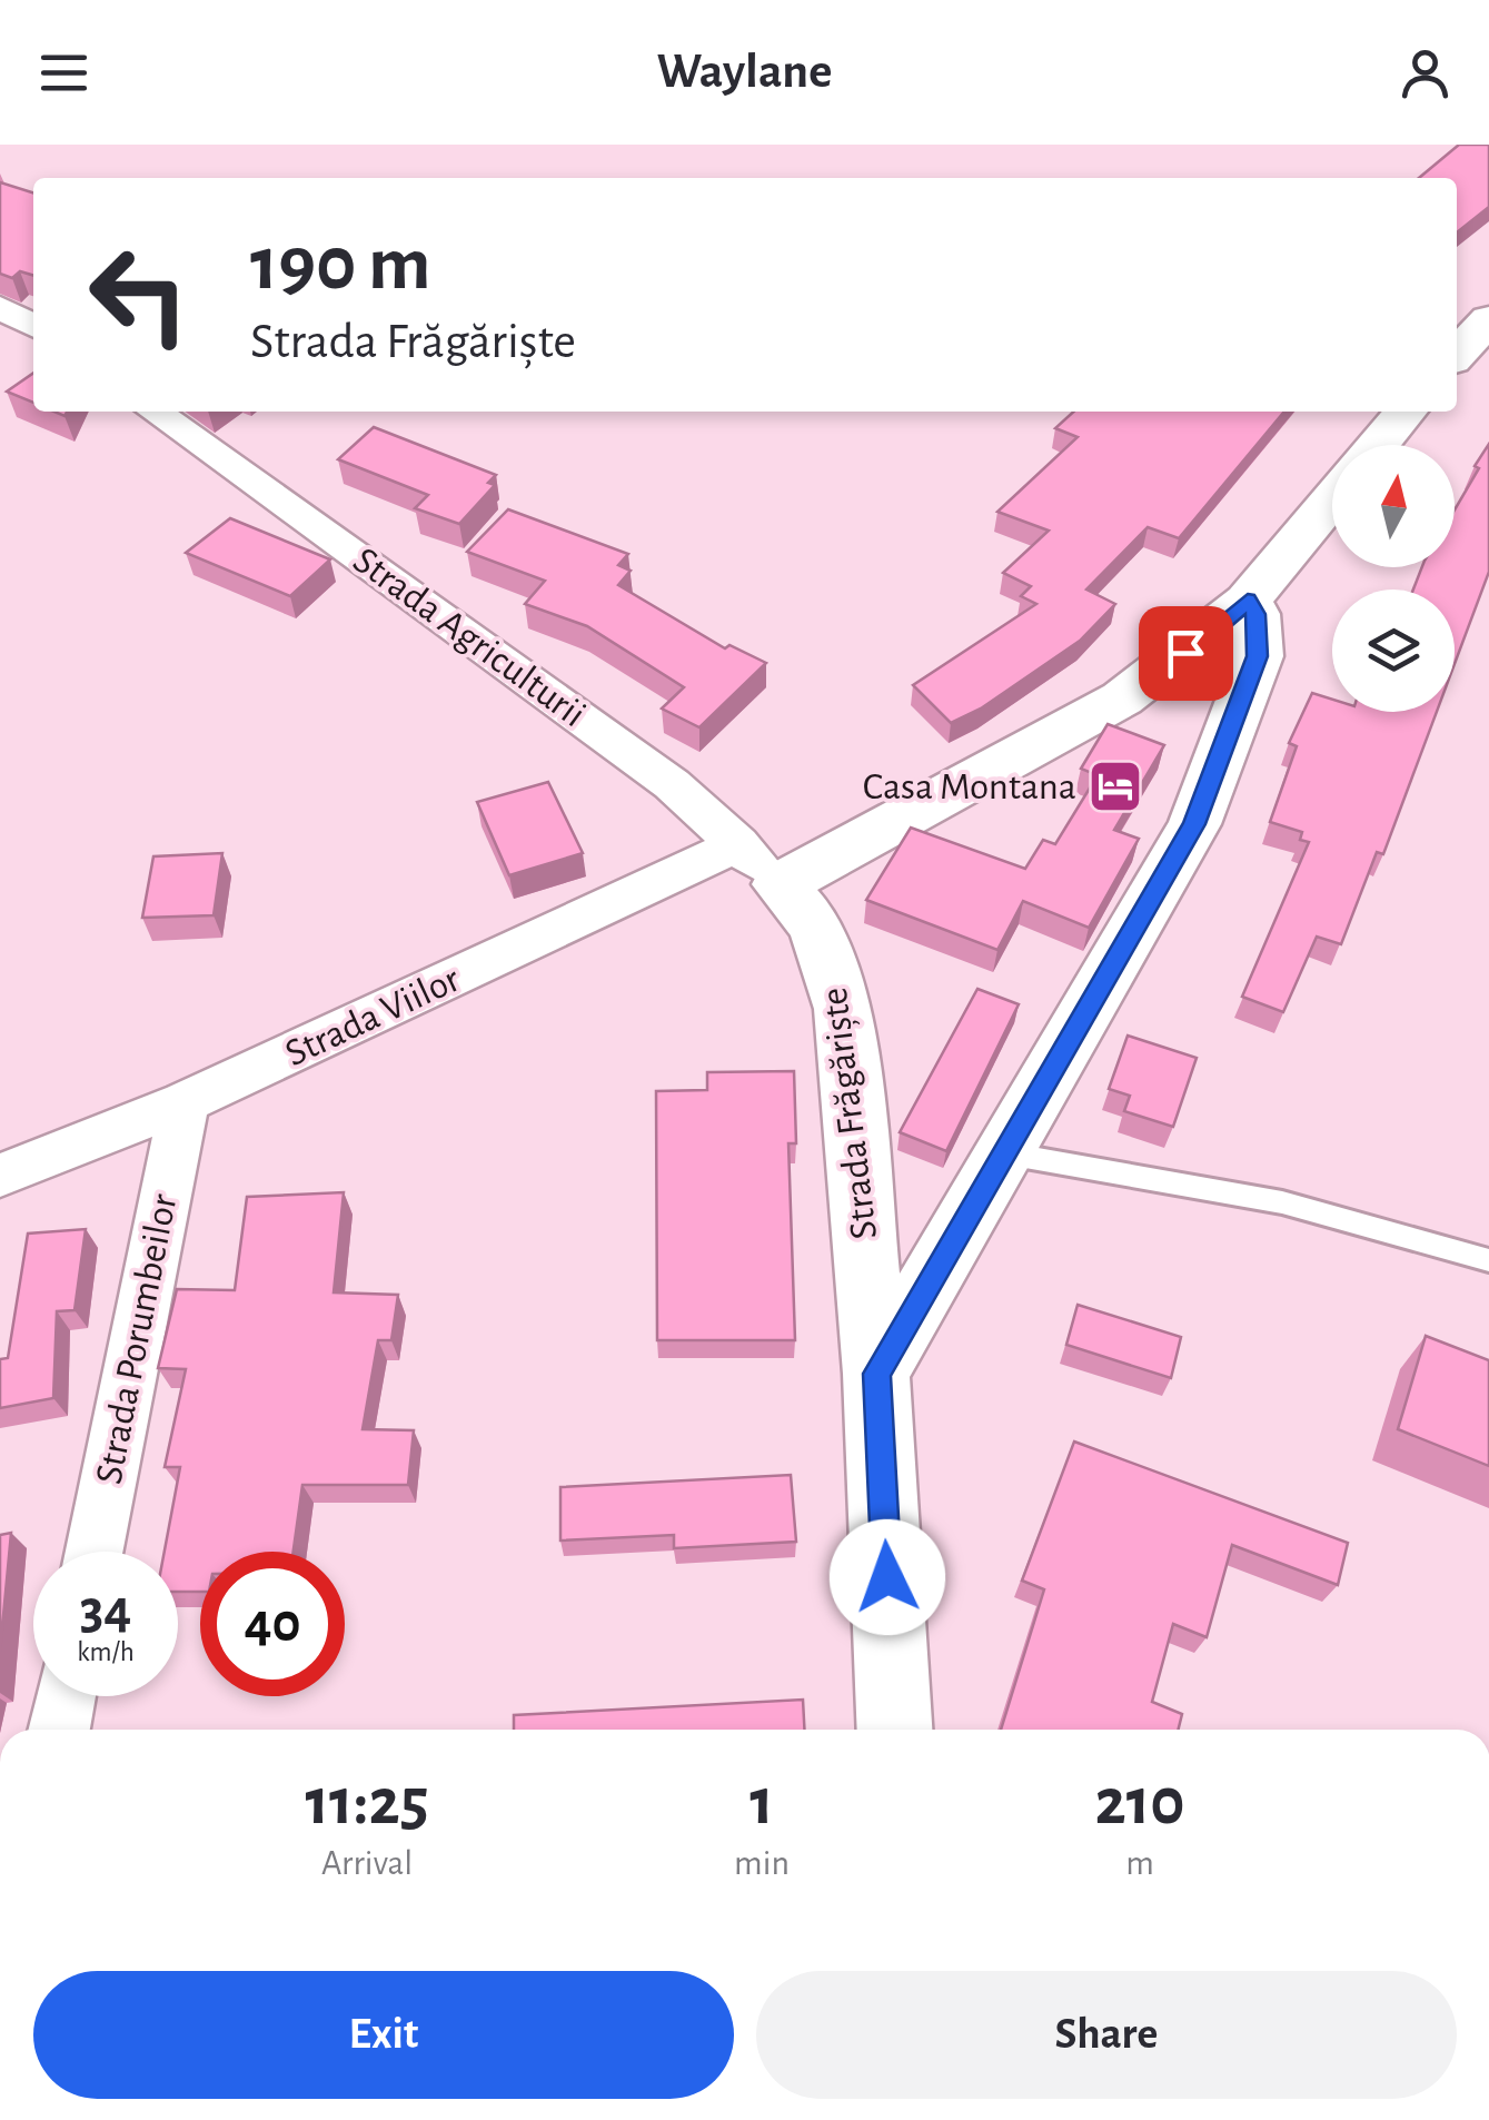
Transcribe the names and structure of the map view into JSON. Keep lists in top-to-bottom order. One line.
{"streets":{"street":["Strada Agriculturii","Strada Viilor","Strada Frăgăriște","Strada Porumbeilor"]},"crossings":[["Strada Agriculturii","Strada Viilor"],["Strada Agriculturii","Strada Frăgăriște"],["Strada Viilor","Strada Frăgăriște"],["Strada Viilor","Strada Porumbeilor"]],"places":{"hotel":["Casa Montana"]},"north":"top","page":{"header":"Waylane","turn":["190 m","Strada Frăgăriște"],"speed":"34 km/h","limit":"40","eta":["11:25","Arrival","1","min","210","m"],"buttons":["Exit","Share"]}}
